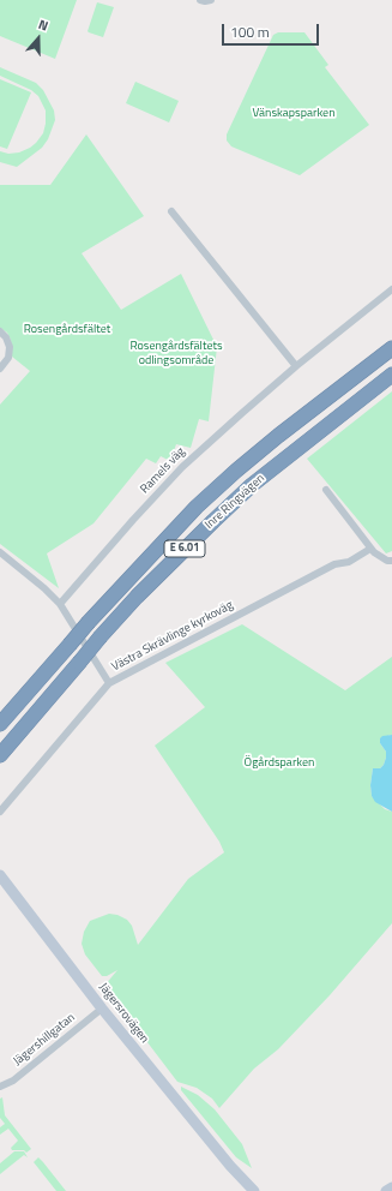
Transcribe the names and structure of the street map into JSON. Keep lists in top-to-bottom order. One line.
{"streets":{"highway":["Inre Ringvägen","E 6.01"],"street":["Ramels väg","Västra Skrävlinge kyrkoväg","Jägersrovägen","Jägershillgatan"]},"crossings":[["Jägersrovägen","Jägershillgatan"]],"parks":["Vänskapsparken","Rosengårdsfältet","Rosengårdsfältets odlingsområde","Ögårdsparken"],"scale_bar":"100 m","north":"top"}
